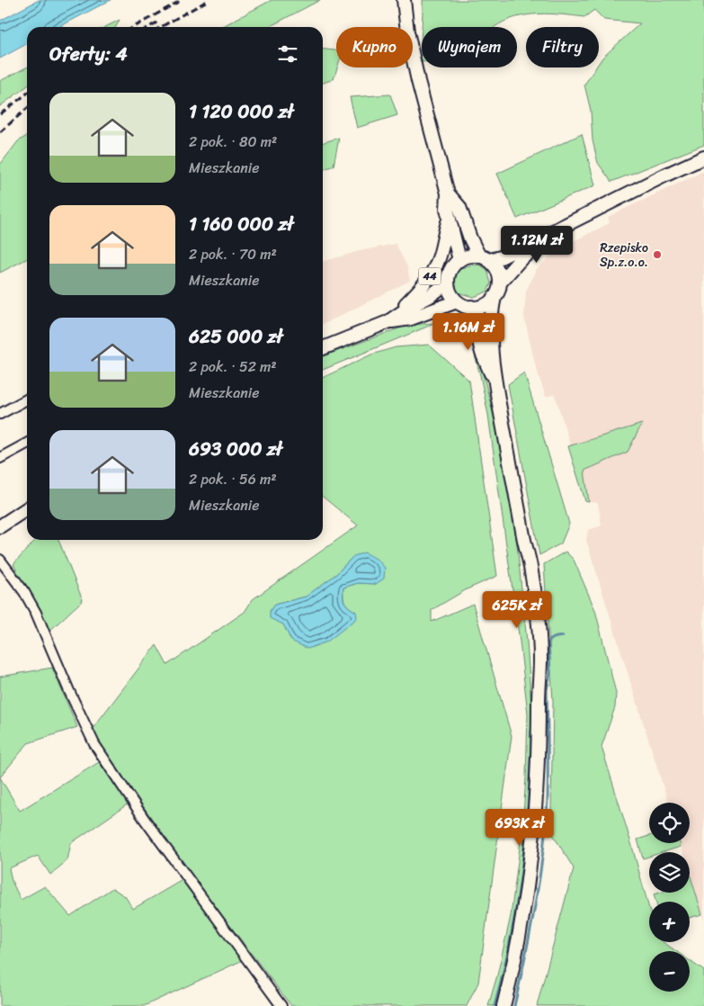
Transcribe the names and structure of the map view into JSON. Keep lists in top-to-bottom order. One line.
{"streets":{"main road":["44"]},"places":["Rzepisko Sp.z.o.o."],"page":{"chip":["Kupno","Wynajem","Filtry"],"heading":"Oferty: 4","list":[{"name":"1 120 000 zł","note":"2 pok. · 80 m² · Mieszkanie"},{"name":"1 160 000 zł","note":"2 pok. · 70 m² · Mieszkanie"},{"name":"625 000 zł","note":"2 pok. · 52 m² · Mieszkanie"},{"name":"693 000 zł","note":"2 pok. · 56 m² · Mieszkanie"}],"price":["1.12M zł","1.16M zł","625K zł","693K zł"],"map_buttons":["+","−"]}}
